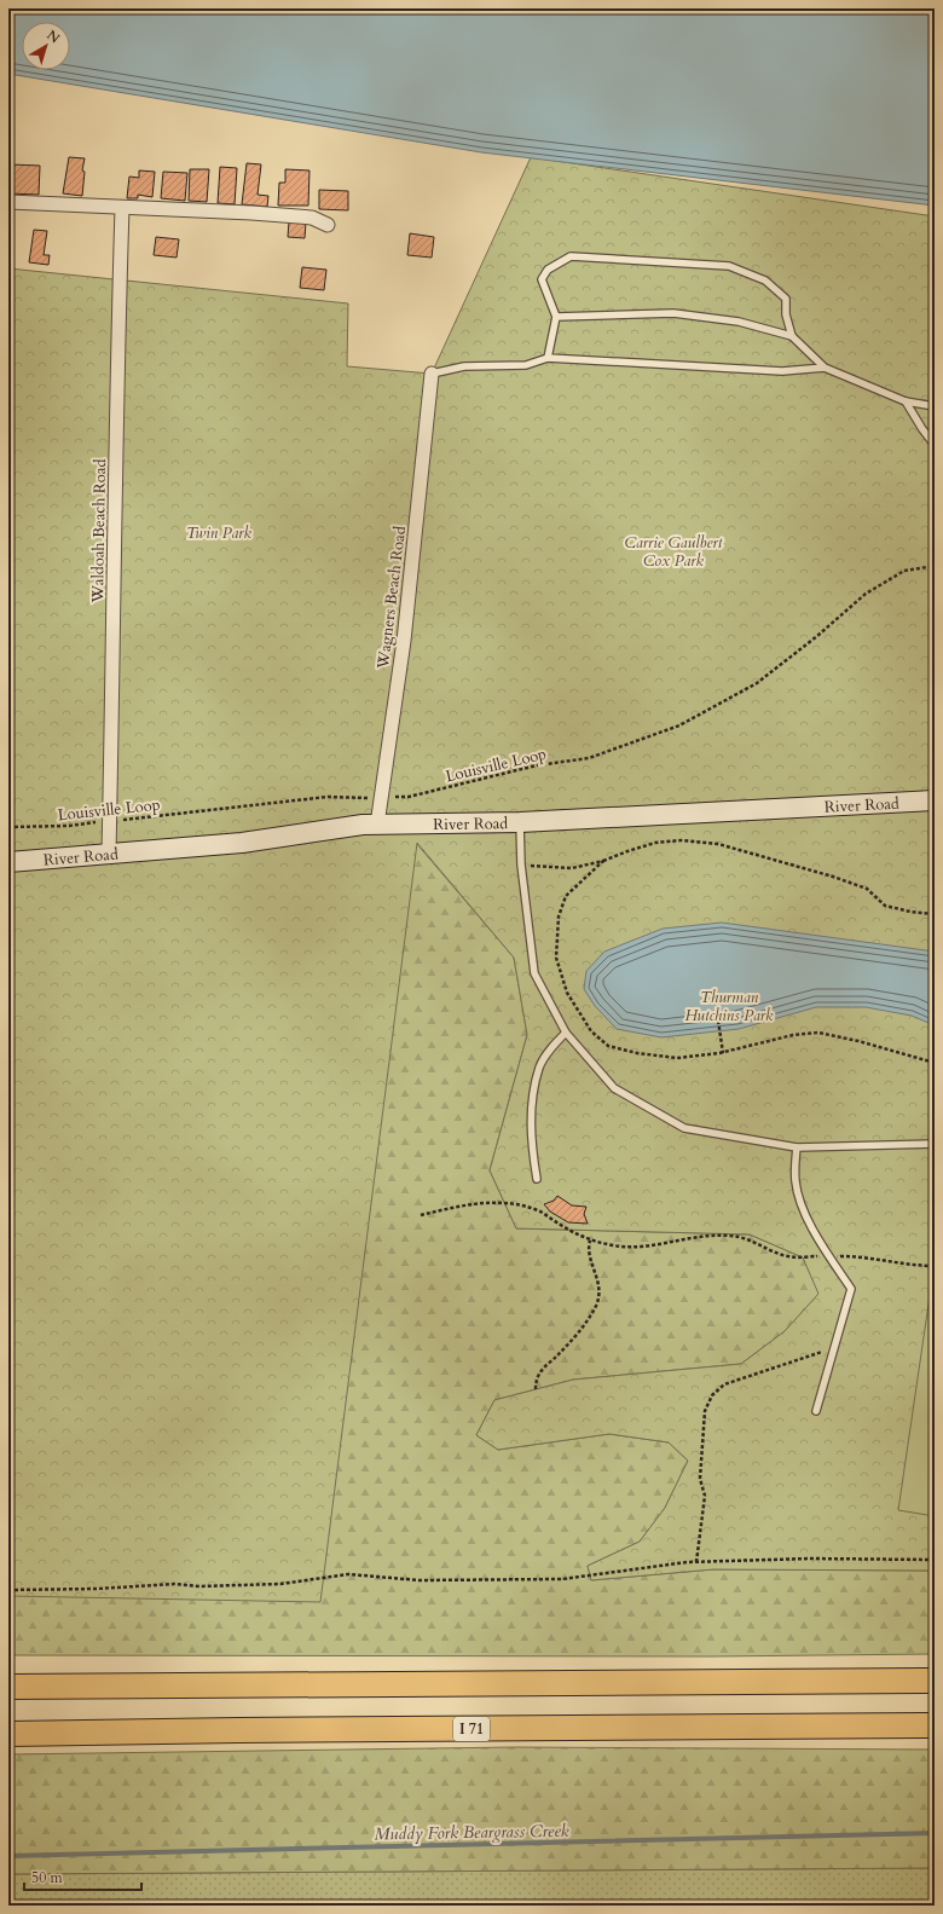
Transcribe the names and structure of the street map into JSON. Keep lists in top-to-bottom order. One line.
{"streets":{"highway":["I 71"],"street":["Waldoah Beach Road","Wagners Beach Road","River Road"],"path":["Louisville Loop"]},"crossings":[["Waldoah Beach Road","Louisville Loop"],["Waldoah Beach Road","River Road"],["Wagners Beach Road","Louisville Loop"],["Wagners Beach Road","River Road"]],"water":["Muddy Fork Beargrass Creek"],"parks":["Twin Park","Carrie Gaulbert Cox Park","Thurman Hutchins Park"],"scale_bar":"50 m","north":"top right"}
